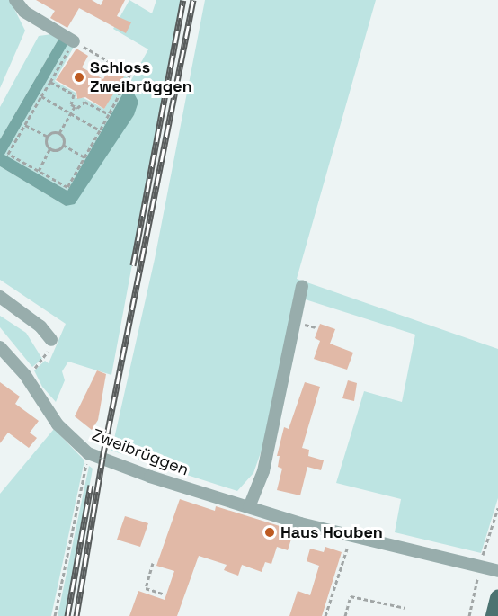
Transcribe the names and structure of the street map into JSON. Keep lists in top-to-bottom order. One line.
{"streets":{"street":["Zweibrüggen"]},"places":["Schloss Zweibrüggen","Haus Houben"]}
